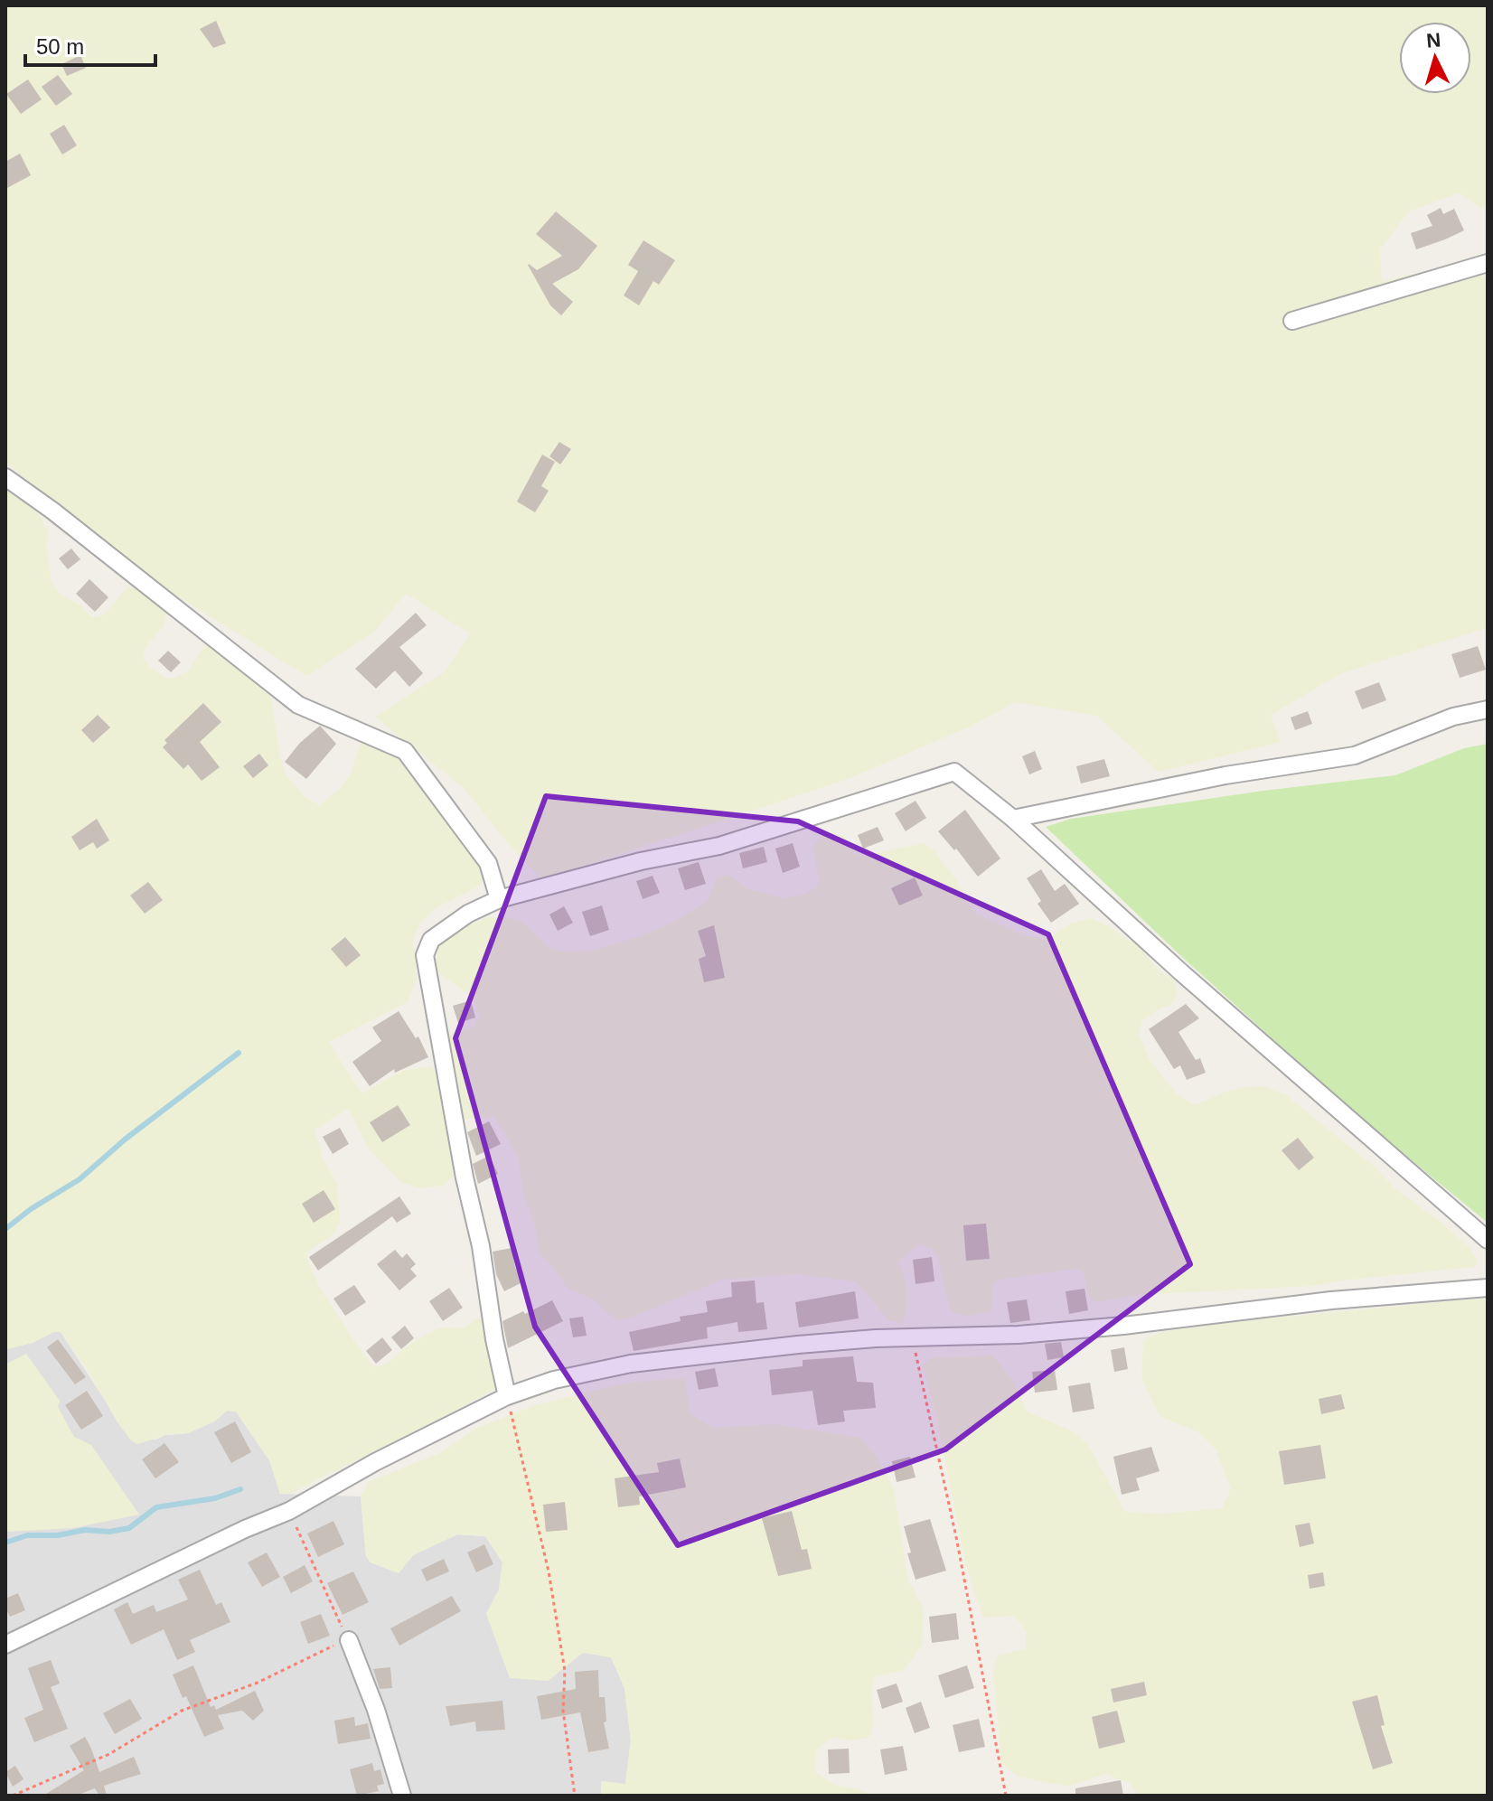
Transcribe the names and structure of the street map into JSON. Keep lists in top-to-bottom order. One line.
{"scale_bar":"50 m","north":"top"}
